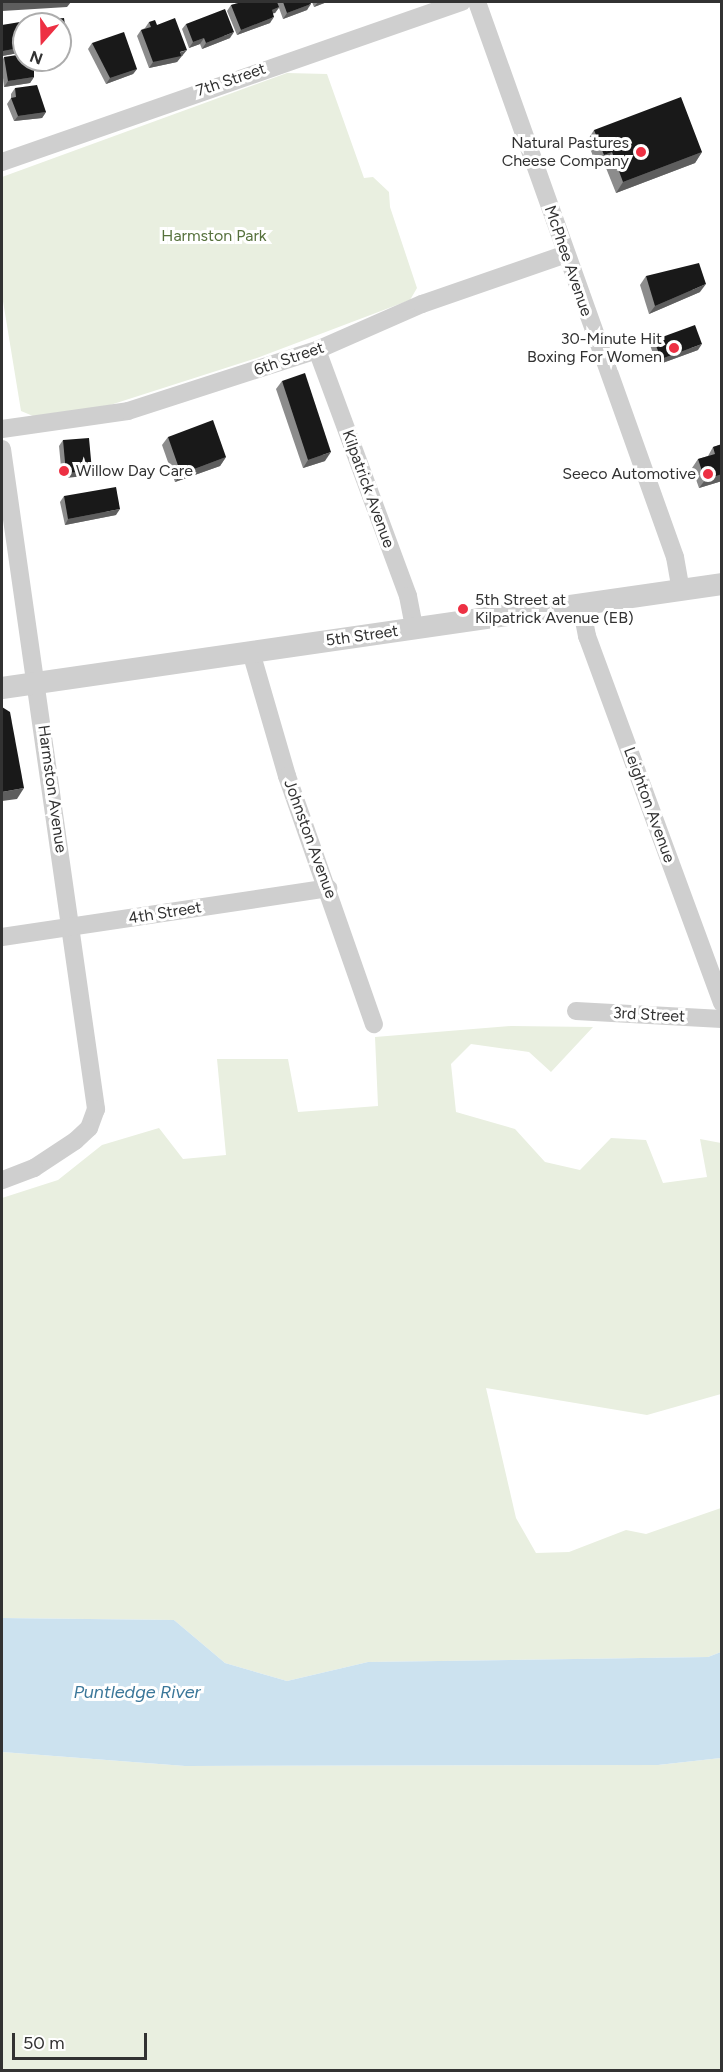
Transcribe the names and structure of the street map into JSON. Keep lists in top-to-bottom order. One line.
{"streets":{"street":["7th Street","McPhee Avenue","6th Street","Kilpatrick Avenue","5th Street","Harmston Avenue","Leighton Avenue","Johnston Avenue","4th Street","3rd Street"]},"crossings":[["McPhee Avenue","6th Street"],["McPhee Avenue","5th Street"],["6th Street","Kilpatrick Avenue"],["Kilpatrick Avenue","5th Street"],["5th Street","Harmston Avenue"],["5th Street","Leighton Avenue"],["5th Street","Johnston Avenue"],["Harmston Avenue","4th Street"],["Johnston Avenue","4th Street"]],"water":["Puntledge River"],"parks":["Harmston Park"],"places":["Natural Pastures Cheese Company","30-Minute Hit Boxing For Women","Willow Day Care","Seeco Automotive","5th Street at Kilpatrick Avenue (EB)"],"scale_bar":"50 m","north":"bottom"}
